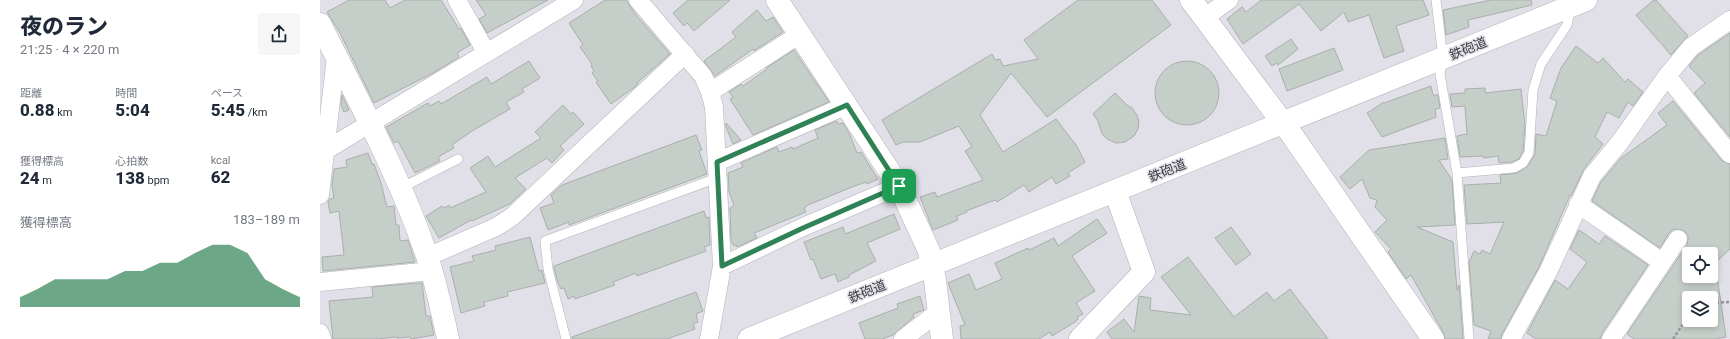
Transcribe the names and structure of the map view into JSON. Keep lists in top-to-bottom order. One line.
{"streets":{"street":["鉄砲道"]},"page":{"heading":["夜のラン","21:25 · 4 × 220 m"],"stats":[["距離","0.88 km"],["時間","5:04"],["ペース","5:45 /km"],["獲得標高","24 m"],["心拍数","138 bpm"],["kcal","62"]],"chart":["獲得標高","183–189 m"]}}
